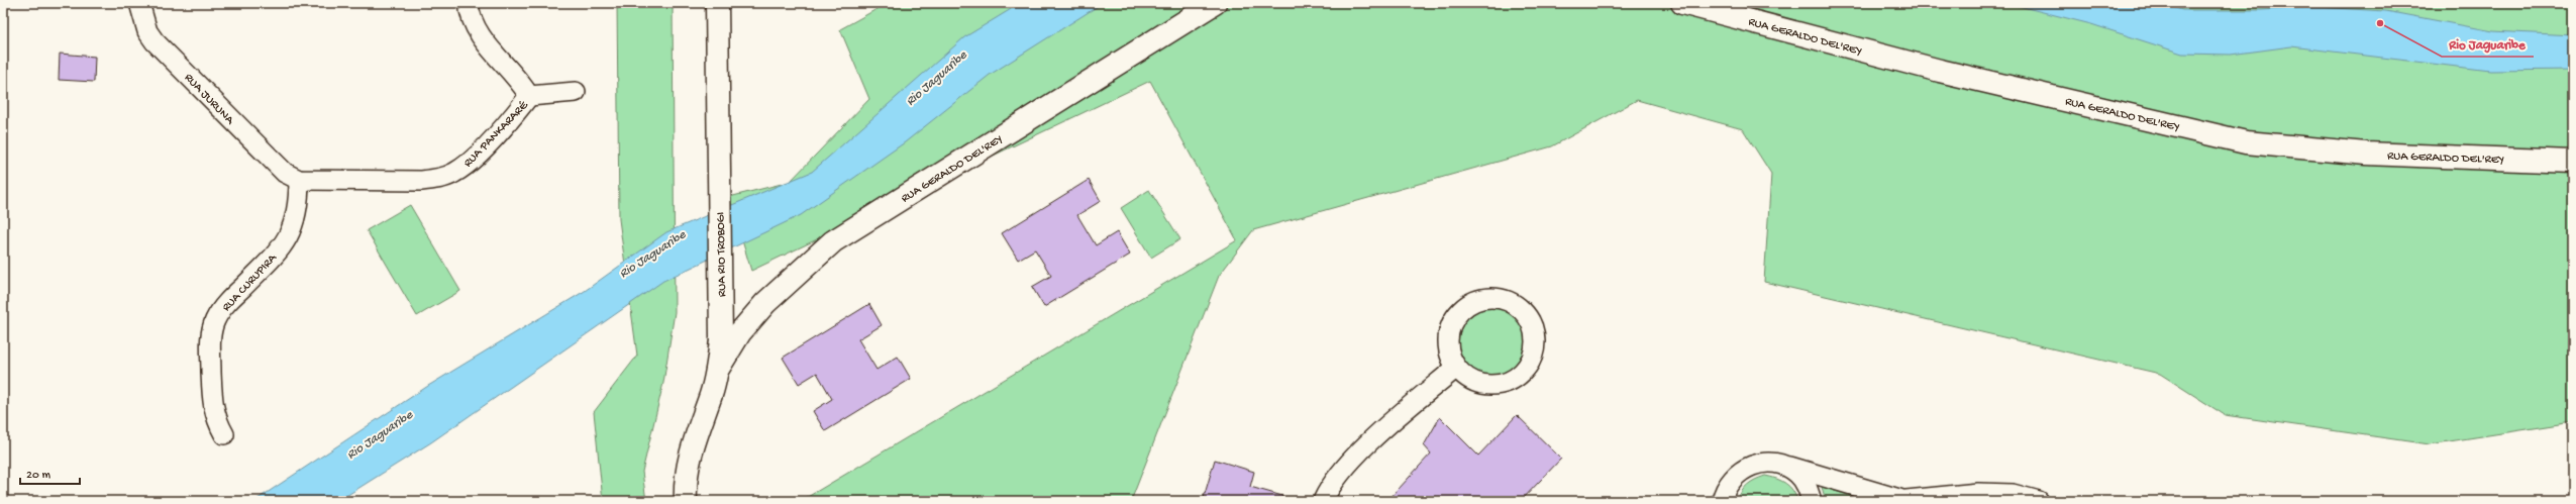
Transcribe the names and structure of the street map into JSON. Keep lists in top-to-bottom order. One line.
{"streets":{"main road":["RUA GERALDO DEL'REY","RUA RIO TROBOGI"],"street":["RUA JURUNA","RUA PANKARARÉ","RUA CURUPIRA"]},"crossings":[["RUA GERALDO DEL'REY","RUA RIO TROBOGI"],["RUA JURUNA","RUA PANKARARÉ"],["RUA JURUNA","RUA CURUPIRA"],["RUA PANKARARÉ","RUA CURUPIRA"]],"water":["Rio Jaguaribe"],"places":["Rio Jaguaribe"],"scale_bar":"20 m"}
